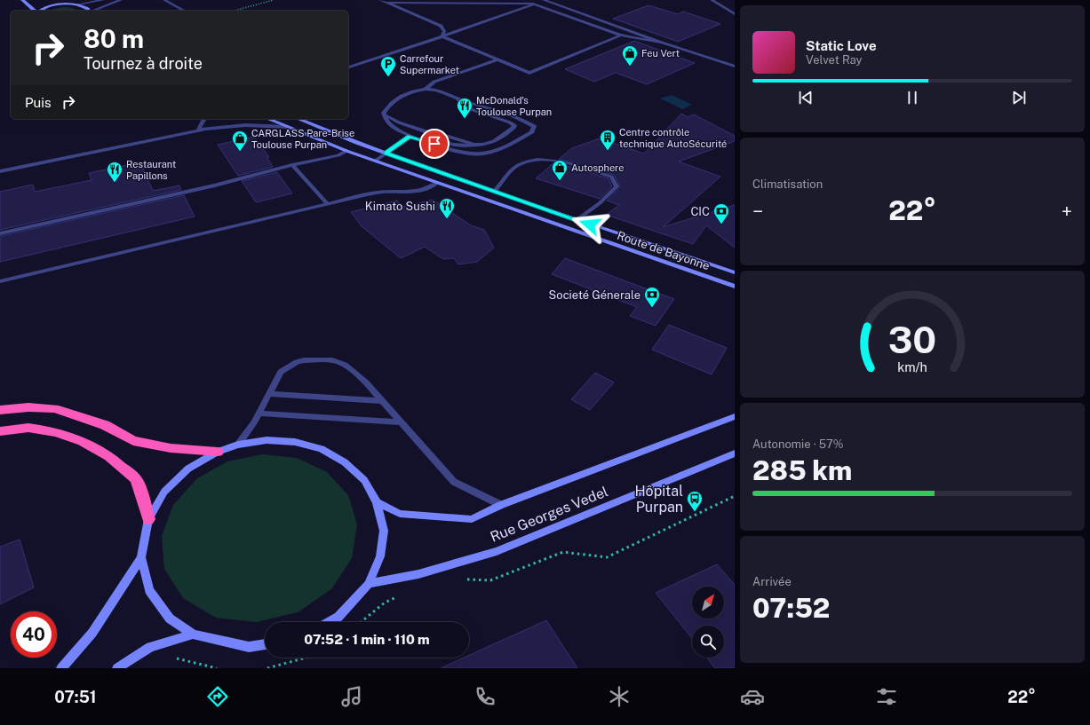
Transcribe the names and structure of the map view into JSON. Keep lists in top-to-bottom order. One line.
{"streets":{"street":["Route de Bayonne","Rue Georges Vedel"]},"places":{"shop":["Feu Vert","CARGLASS Pare-Brise Toulouse Purpan","Autosphere"],"parking":["Carrefour Supermarket"],"restaurant":["McDonald's Toulouse Purpan","Restaurant Papillons","Kimato Sushi"],"building":["Centre contrôle technique AutoSécurité"],"bank":["CIC","Societé Génerale"],"bus stop":["Hôpital Purpan"]},"north":"top right","page":{"turn":["80 m","Tournez à droite"],"song":["Static Love","Velvet Ray"],"then":"Puis","tile":["Climatisation",["Autonomie · 57%","285 km"],["Arrivée","07:52"]],"heat":["−","22°","+"],"limit":"40","trip":"07:52 · 1 min · 110 m","tabs":["07:51","22°"],"gauge":["30","km/h"]}}
